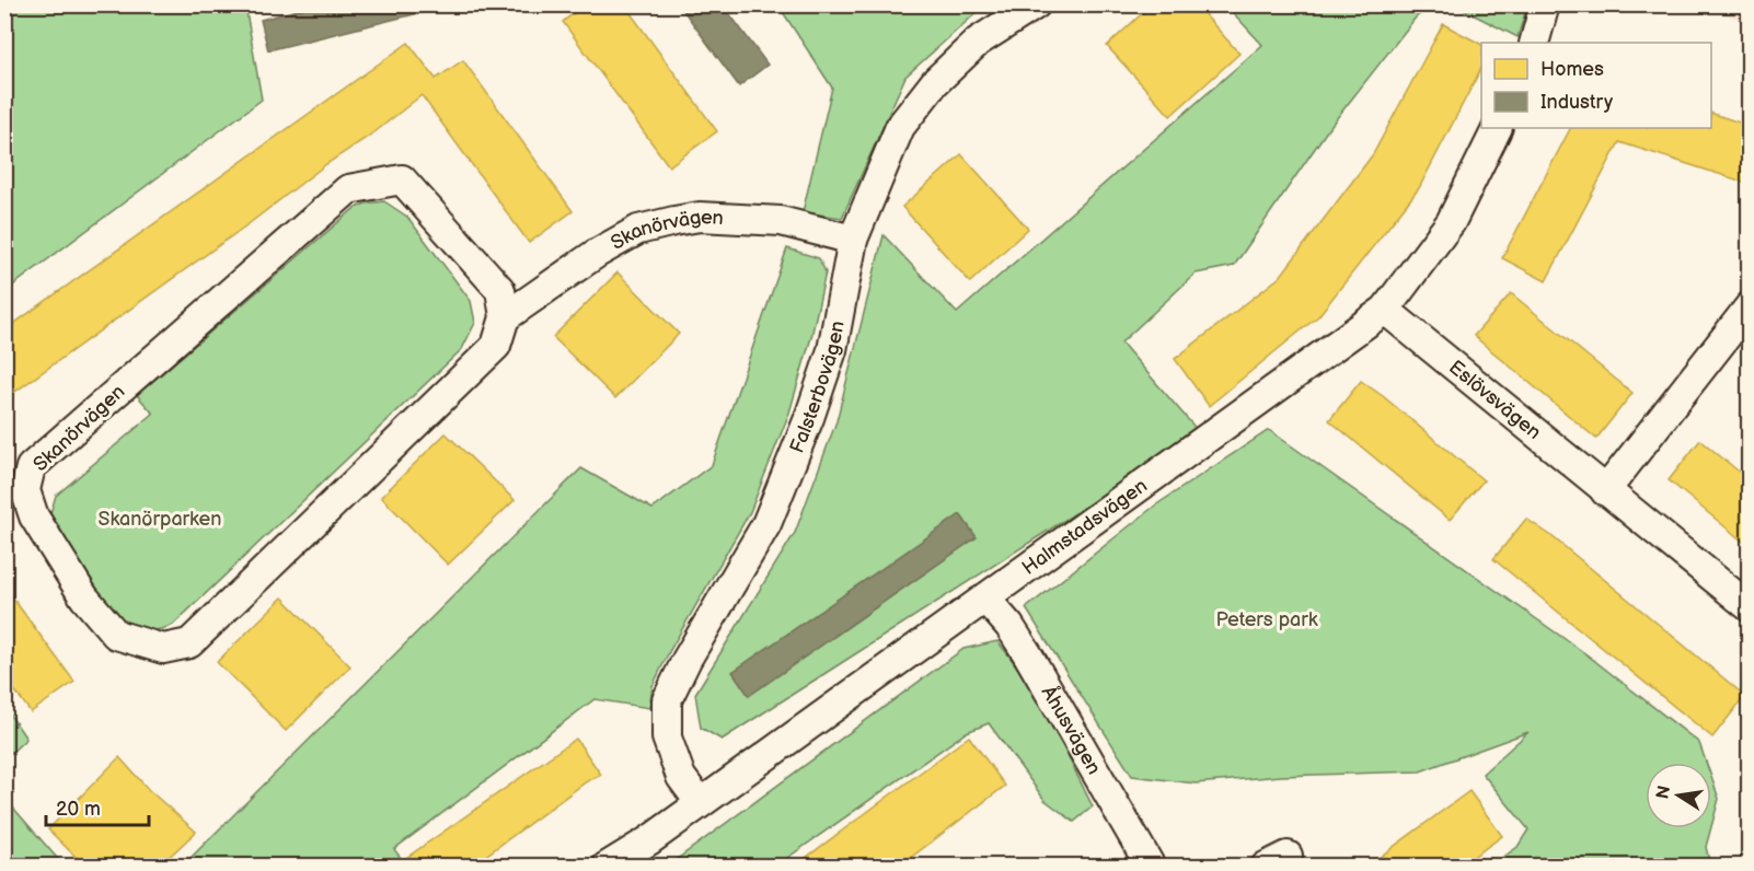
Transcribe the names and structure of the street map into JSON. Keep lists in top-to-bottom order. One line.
{"streets":{"street":["Skanörvägen","Falsterbovägen","Eslövsvägen","Halmstadsvägen","Åhusvägen"]},"crossings":[["Skanörvägen","Falsterbovägen"],["Falsterbovägen","Halmstadsvägen"],["Eslövsvägen","Halmstadsvägen"],["Halmstadsvägen","Åhusvägen"]],"parks":["Skanörparken","Peters park"],"legend":["Homes","Industry"],"scale_bar":"20 m","north":"left"}
